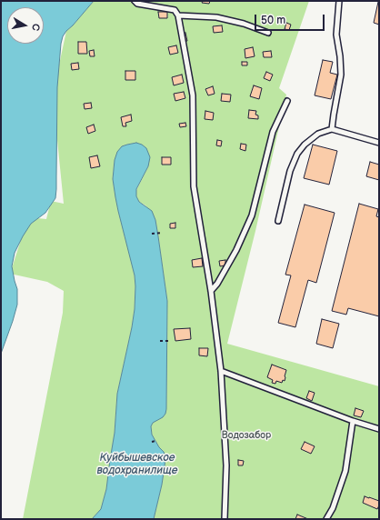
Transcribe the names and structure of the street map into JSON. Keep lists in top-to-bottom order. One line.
{"water":["Куйбышевское водохранилище"],"parks":["Водозабор"],"scale_bar":"50 m","north":"right"}
